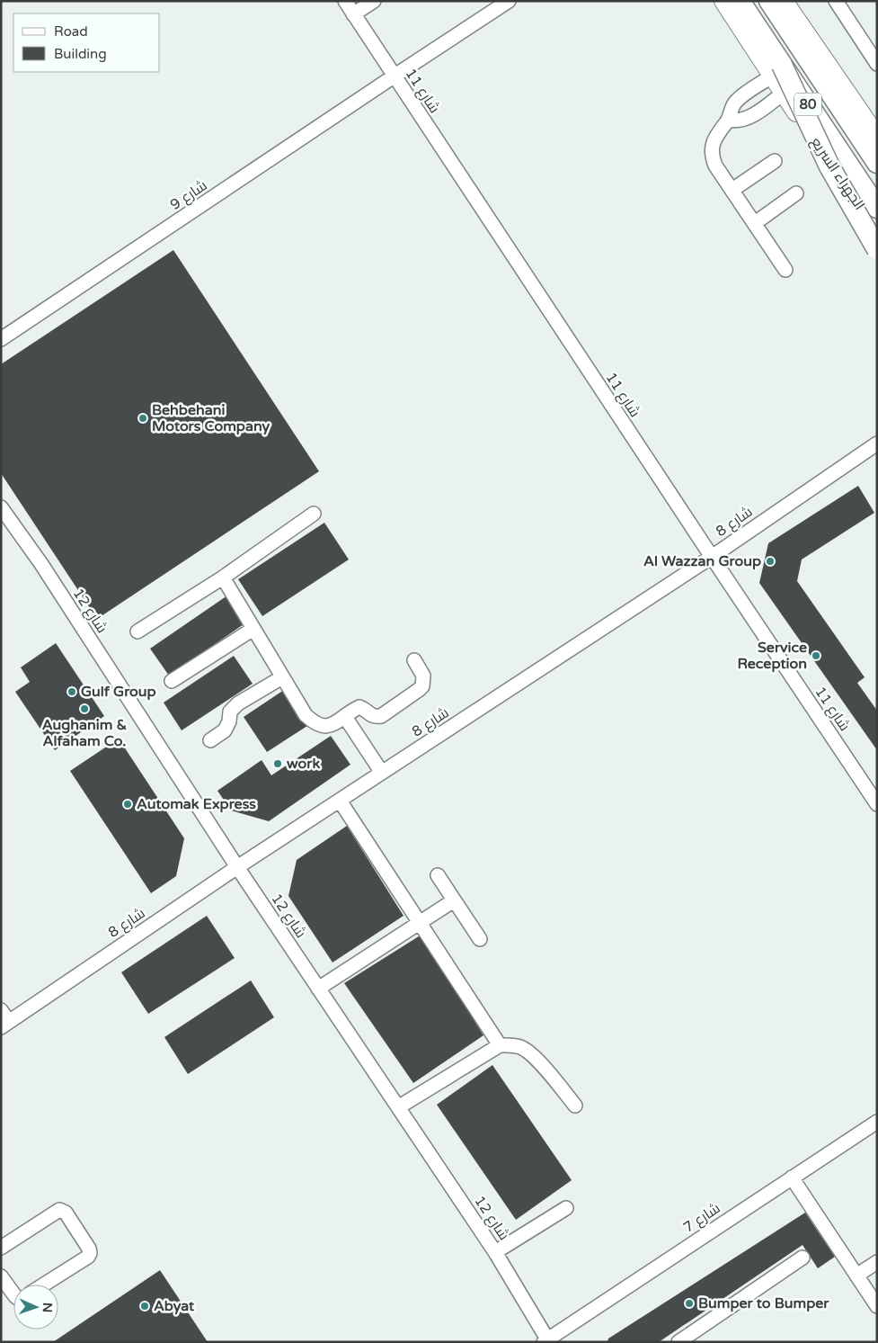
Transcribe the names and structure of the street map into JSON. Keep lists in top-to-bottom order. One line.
{"streets":{"highway":["80","الجهراء السريع"],"street":["شارع 11","شارع 9","شارع 8","شارع 12","شارع 7"]},"crossings":[["شارع 11","شارع 9"],["شارع 11","شارع 8"],["شارع 8","شارع 12"],["شارع 12","شارع 7"]],"places":["Behbehani Motors Company","Al Wazzan Group","Service Reception","Gulf Group","Aughanim & Alfaham Co.","work","Automak Express","Bumper to Bumper","Abyat"],"legend":["Road","Building"],"north":"right"}
